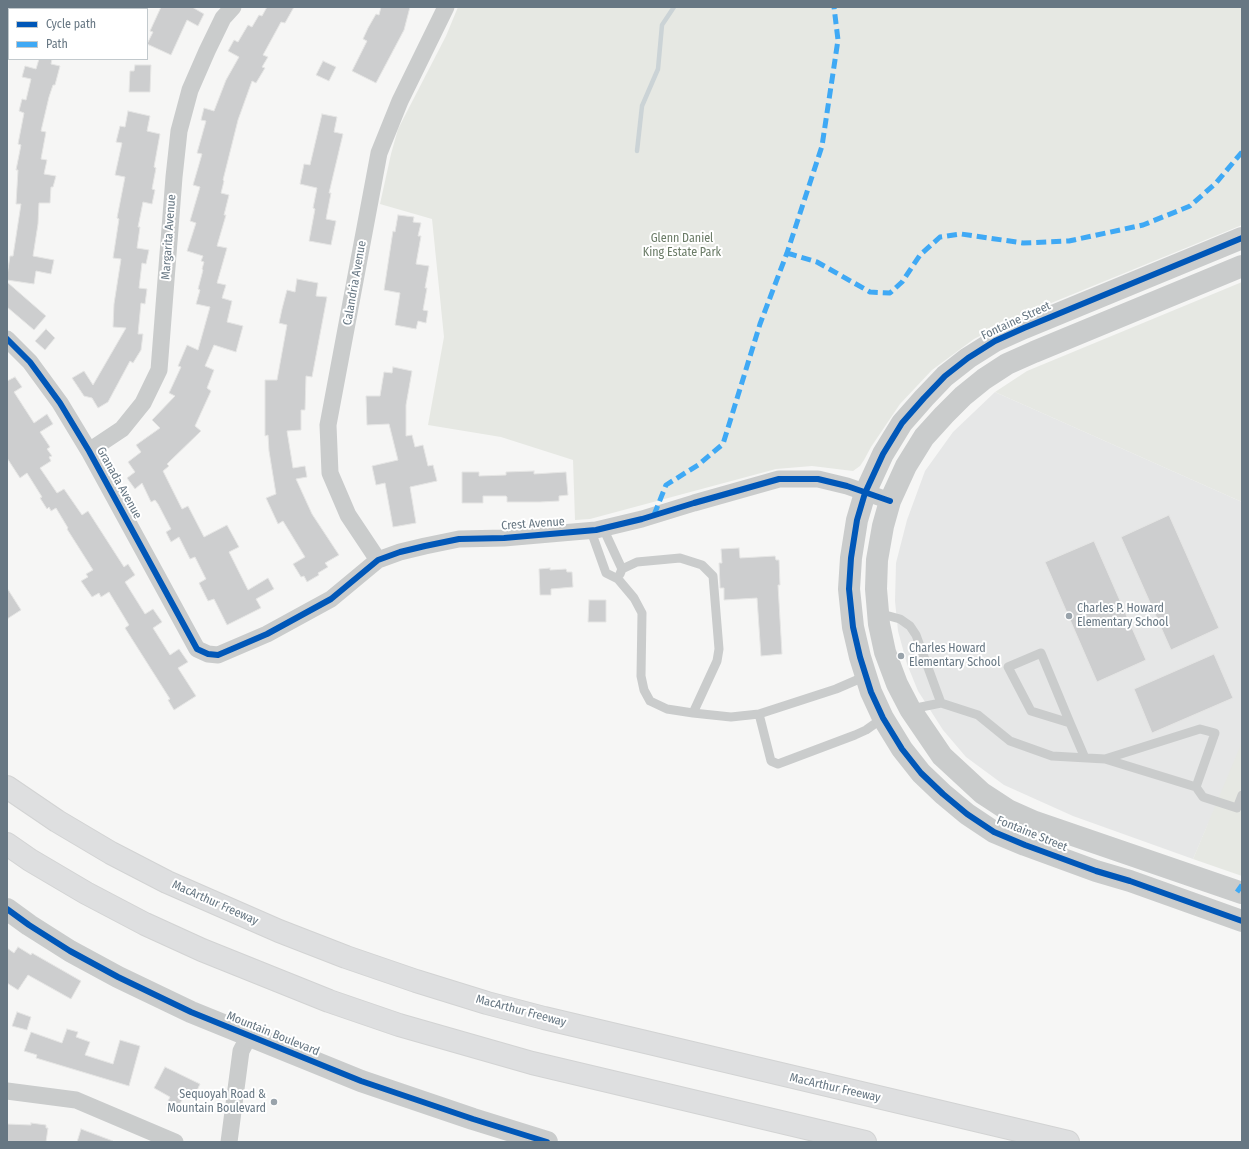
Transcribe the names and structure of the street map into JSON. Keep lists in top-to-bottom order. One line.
{"streets":{"highway":["MacArthur Freeway"],"street":["Margarita Avenue","Calandria Avenue","Fontaine Street","Granada Avenue","Crest Avenue","Mountain Boulevard"]},"crossings":[["Margarita Avenue","Granada Avenue"],["Calandria Avenue","Crest Avenue"],["Fontaine Street","Crest Avenue"],["Granada Avenue","Crest Avenue"]],"parks":["Glenn Daniel King Estate Park"],"places":["Charles P. Howard Elementary School","Charles Howard Elementary School","Sequoyah Road & Mountain Boulevard"],"legend":["Cycle path","Path"]}
